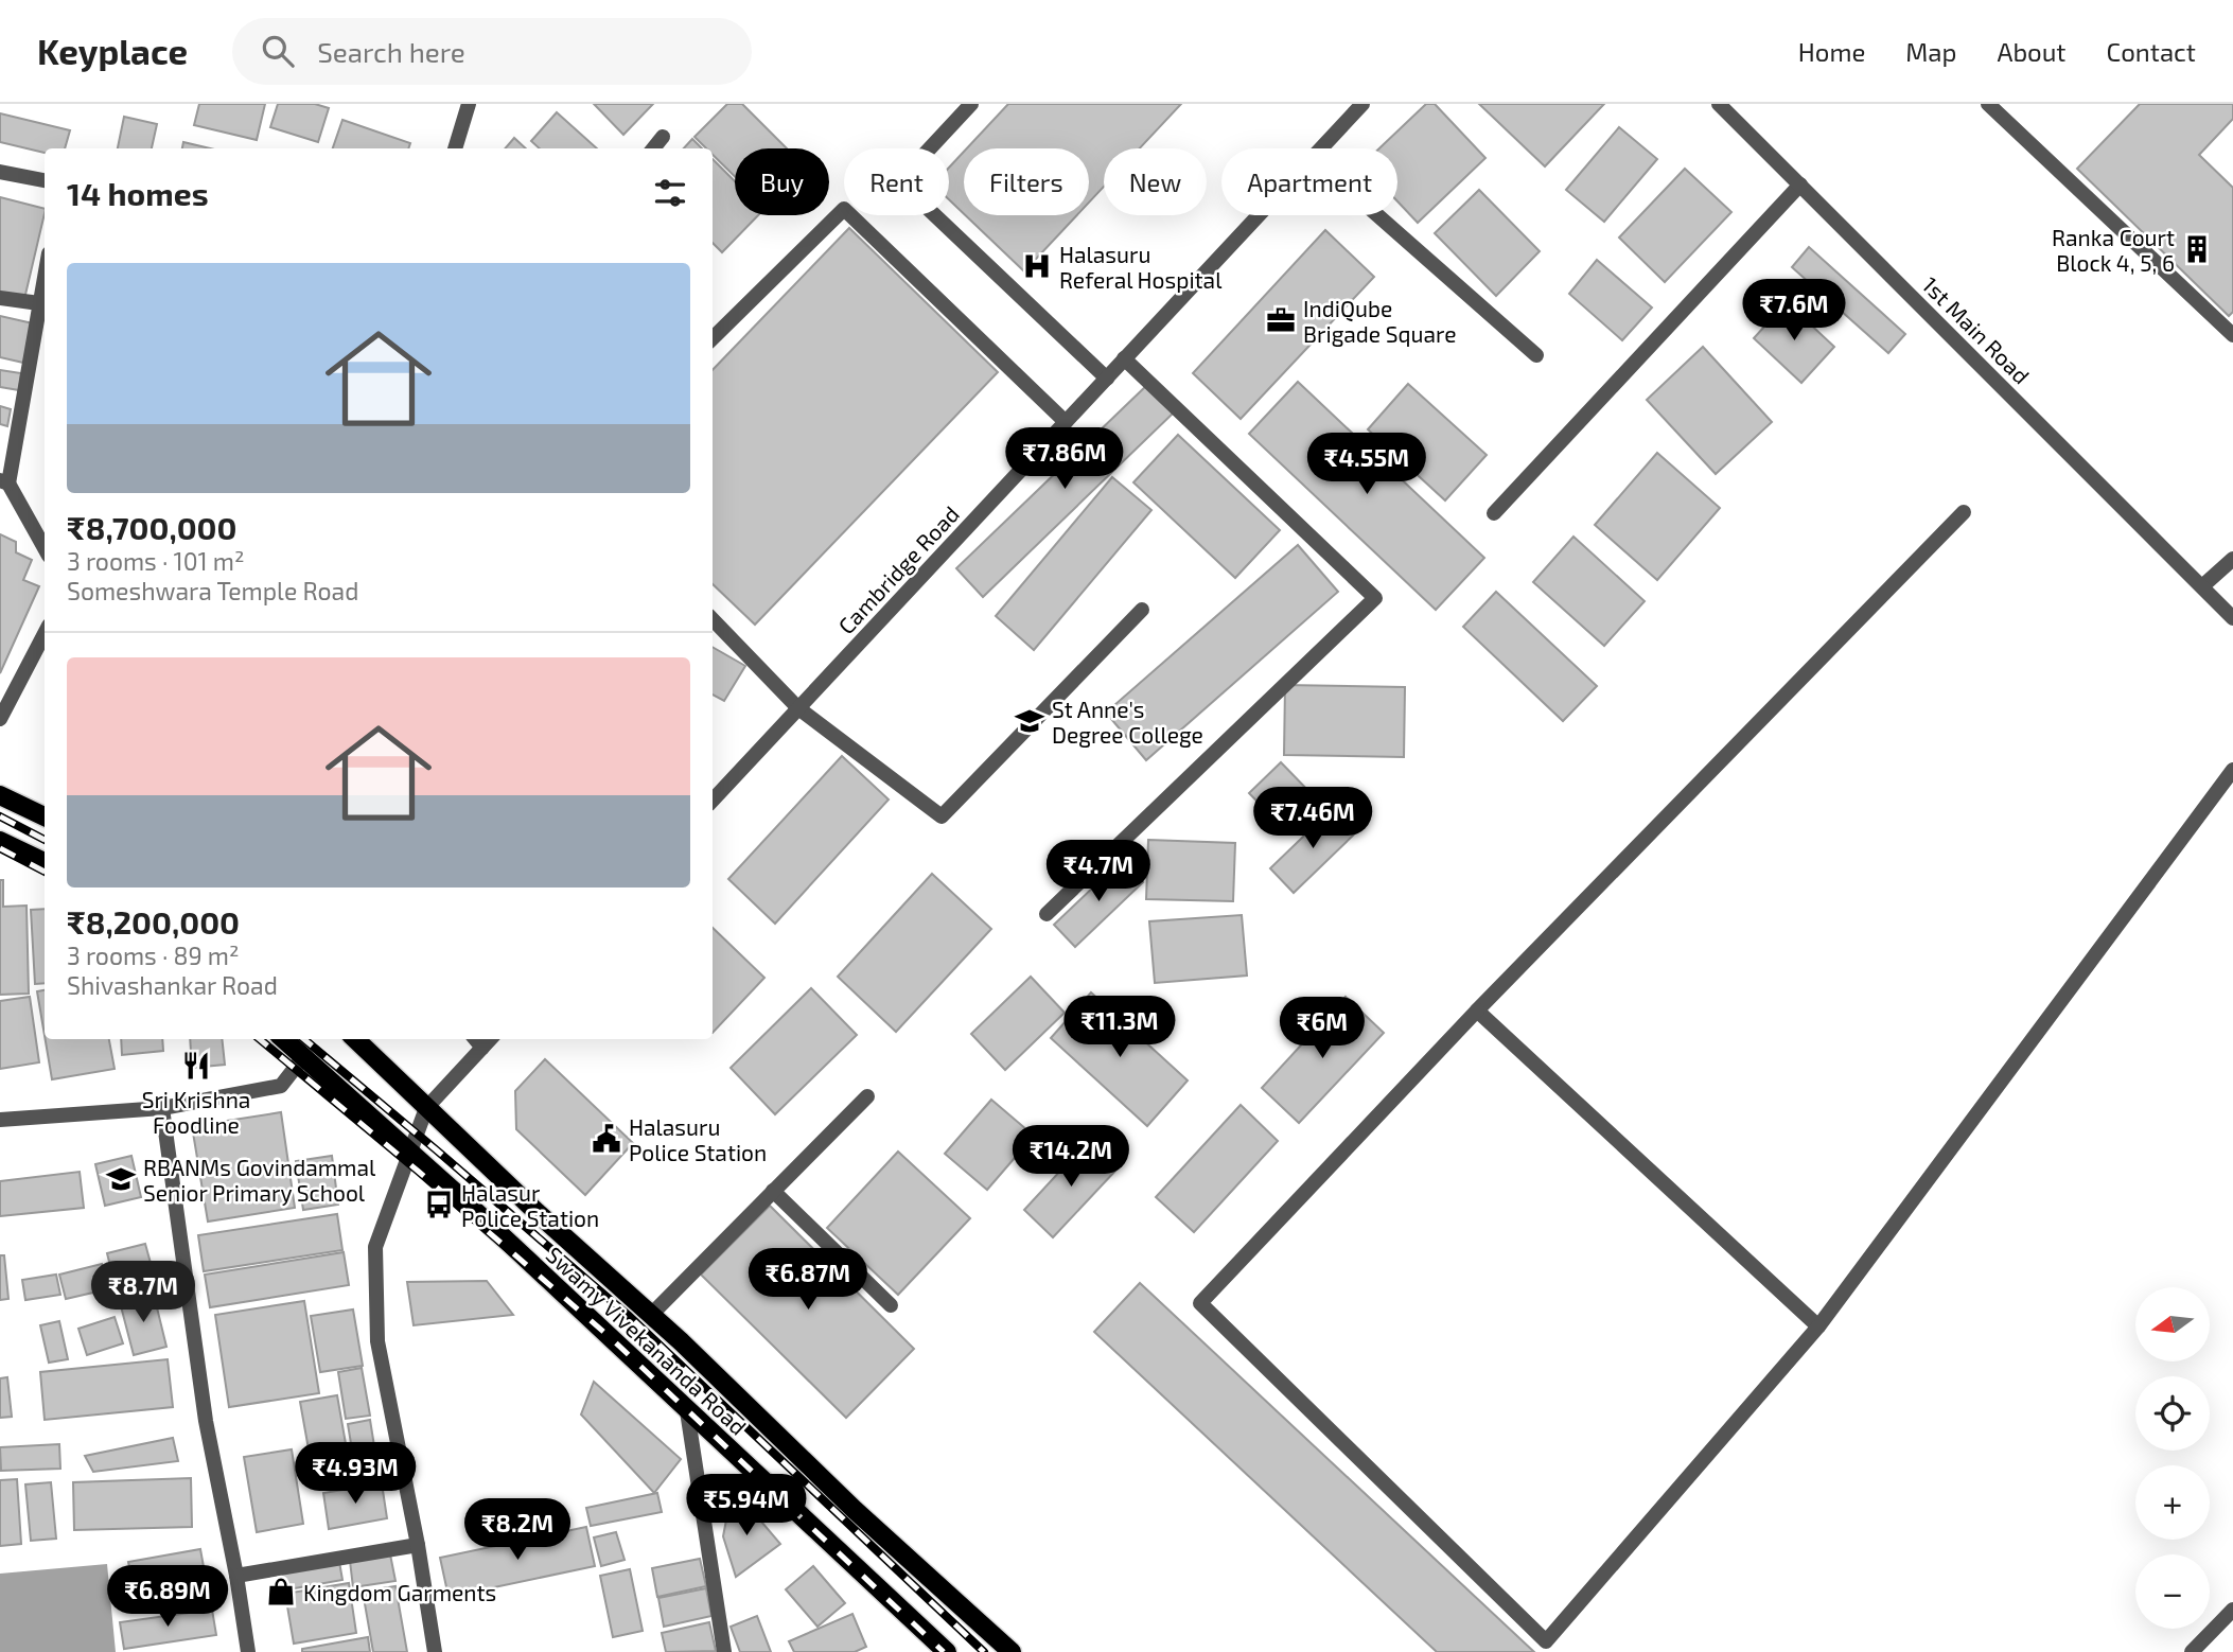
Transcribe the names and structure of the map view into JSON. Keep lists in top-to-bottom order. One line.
{"streets":{"main road":["Swamy Vivekananda Road"],"street":["1st Main Road","Cambridge Road"]},"places":{"building":["Ranka Court Block 4, 5, 6"],"hospital":["Halasuru Referal Hospital"],"office":["IndiQube Brigade Square"],"school or university":["St Anne's Degree College","RBANMs Govindammal Senior Primary School"],"restaurant":["Sri Krishna Foodline"],"public building":["Halasuru Police Station"],"bus stop":["Halasur Police Station"],"shop":["Kingdom Garments"]},"north":"left","page":{"header":"Keyplace","search":"Search here","nav":["Home","Map","About","Contact"],"chip":["Buy","Rent","Filters","New","Apartment"],"heading":"14 homes","list":[{"name":"₹8,700,000","note":"3 rooms · 101 m² · Someshwara Temple Road"},{"name":"₹8,200,000","note":"3 rooms · 89 m² · Shivashankar Road"}],"price":["₹7.6M","₹7.86M","₹4.55M","₹7.46M","₹4.7M","₹11.3M","₹6M","₹14.2M","₹6.87M","₹8.7M","₹4.93M","₹5.94M","₹8.2M","₹6.89M"],"map_buttons":["+","−"]}}
